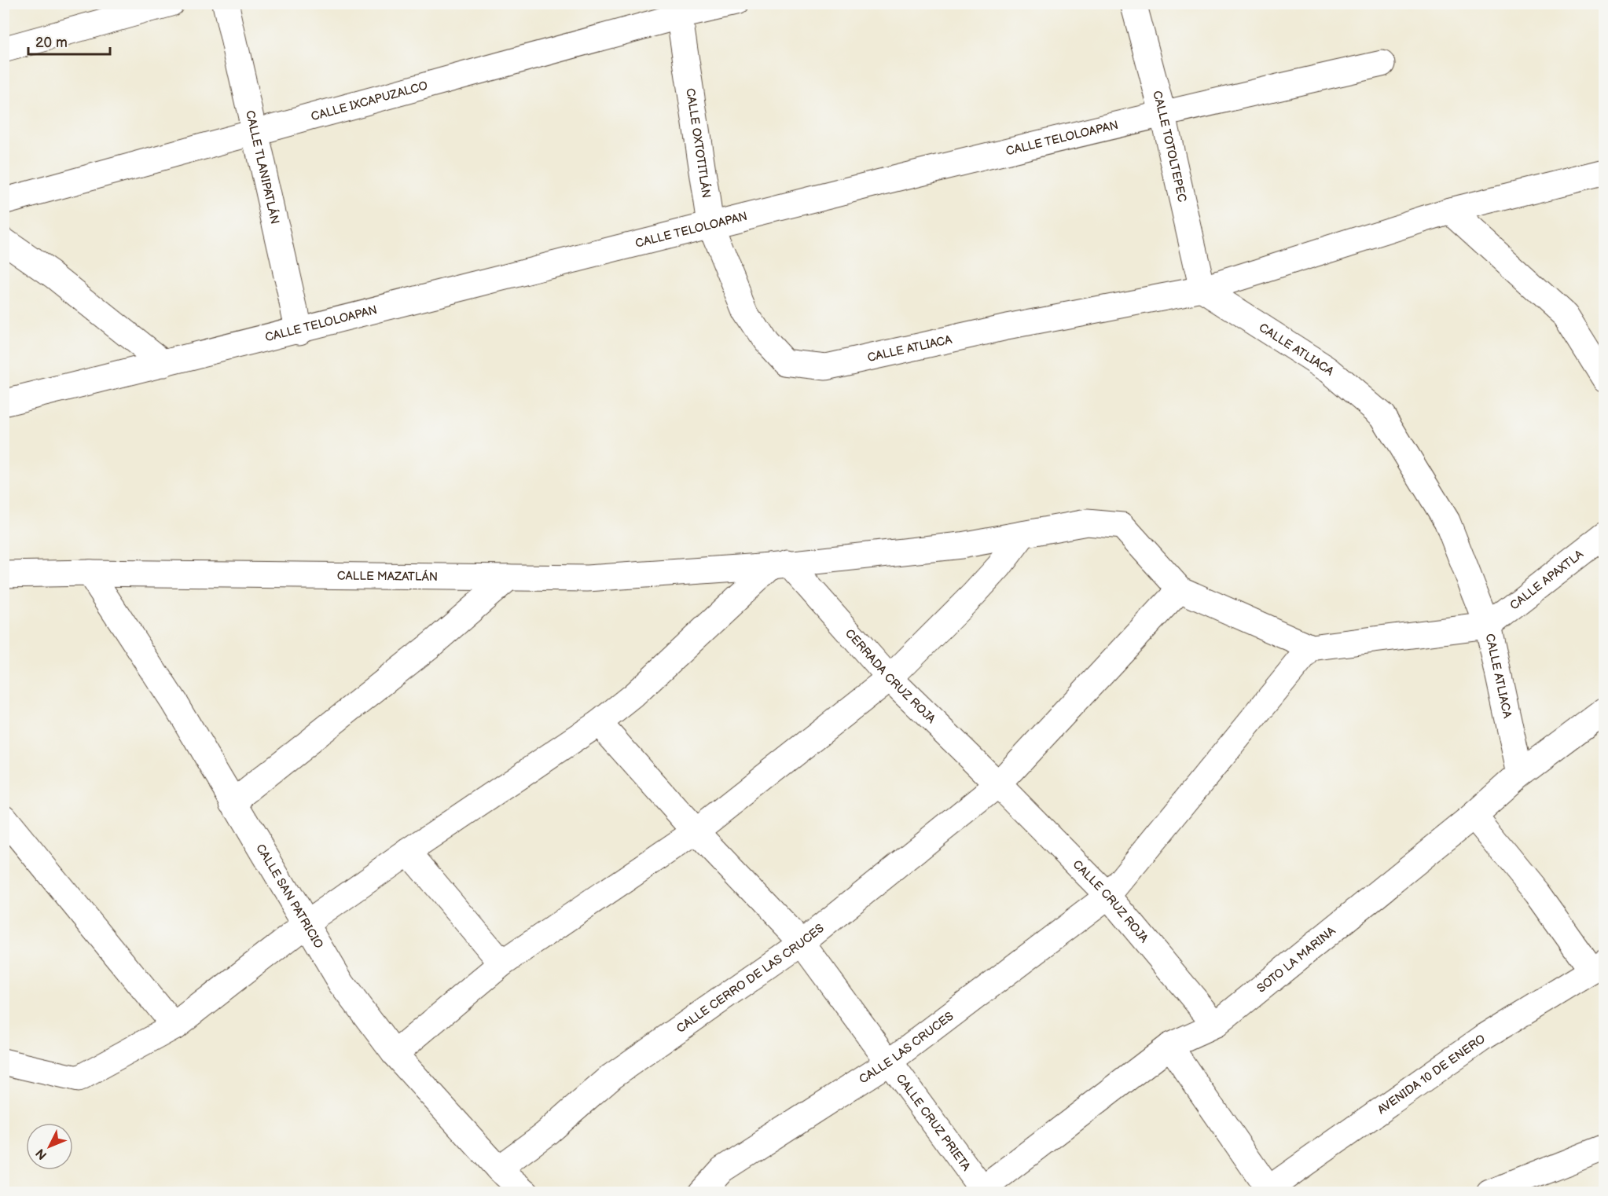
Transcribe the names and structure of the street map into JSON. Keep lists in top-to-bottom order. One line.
{"streets":{"street":["CALLE IXCAPUZALCO","CALLE TELOLOAPAN","CALLE OXTOTITLÁN","CALLE TOTOLTEPEC","CALLE TLANIPATLÁN","CALLE ATLIACA","CALLE MAZATLÁN","CALLE APAXTLA","CERRADA CRUZ ROJA","CALLE SAN PATRICIO","CALLE CRUZ ROJA","SOTO LA MARINA","CALLE CERRO DE LAS CRUCES","CALLE LAS CRUCES","AVENIDA 10 DE ENERO","CALLE CRUZ PRIETA"]},"crossings":[["CALLE IXCAPUZALCO","CALLE OXTOTITLÁN"],["CALLE IXCAPUZALCO","CALLE TLANIPATLÁN"],["CALLE TELOLOAPAN","CALLE OXTOTITLÁN"],["CALLE TELOLOAPAN","CALLE TOTOLTEPEC"],["CALLE TELOLOAPAN","CALLE TLANIPATLÁN"],["CALLE OXTOTITLÁN","CALLE ATLIACA"],["CALLE TOTOLTEPEC","CALLE ATLIACA"],["CALLE ATLIACA","CALLE APAXTLA"],["CALLE ATLIACA","SOTO LA MARINA"],["CALLE MAZATLÁN","CERRADA CRUZ ROJA"],["CALLE MAZATLÁN","CALLE SAN PATRICIO"],["CALLE MAZATLÁN","CALLE CERRO DE LAS CRUCES"],["CERRADA CRUZ ROJA","CALLE CRUZ ROJA"],["CERRADA CRUZ ROJA","CALLE CERRO DE LAS CRUCES"],["CALLE SAN PATRICIO","CALLE CERRO DE LAS CRUCES"],["CALLE CRUZ ROJA","SOTO LA MARINA"],["CALLE CRUZ ROJA","CALLE CERRO DE LAS CRUCES"],["CALLE CRUZ ROJA","CALLE LAS CRUCES"],["SOTO LA MARINA","CALLE CRUZ PRIETA"],["CALLE CERRO DE LAS CRUCES","CALLE CRUZ PRIETA"],["CALLE LAS CRUCES","CALLE CRUZ PRIETA"]],"scale_bar":"20 m","north":"bottom left"}
